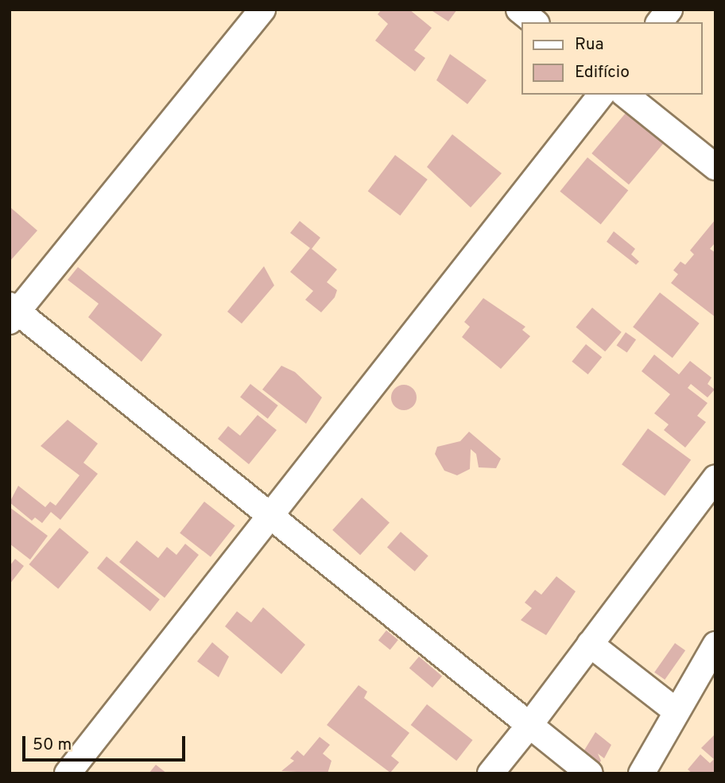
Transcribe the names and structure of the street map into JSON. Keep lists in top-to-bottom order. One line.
{"legend":["Rua","Edifício"],"scale_bar":"50 m"}
